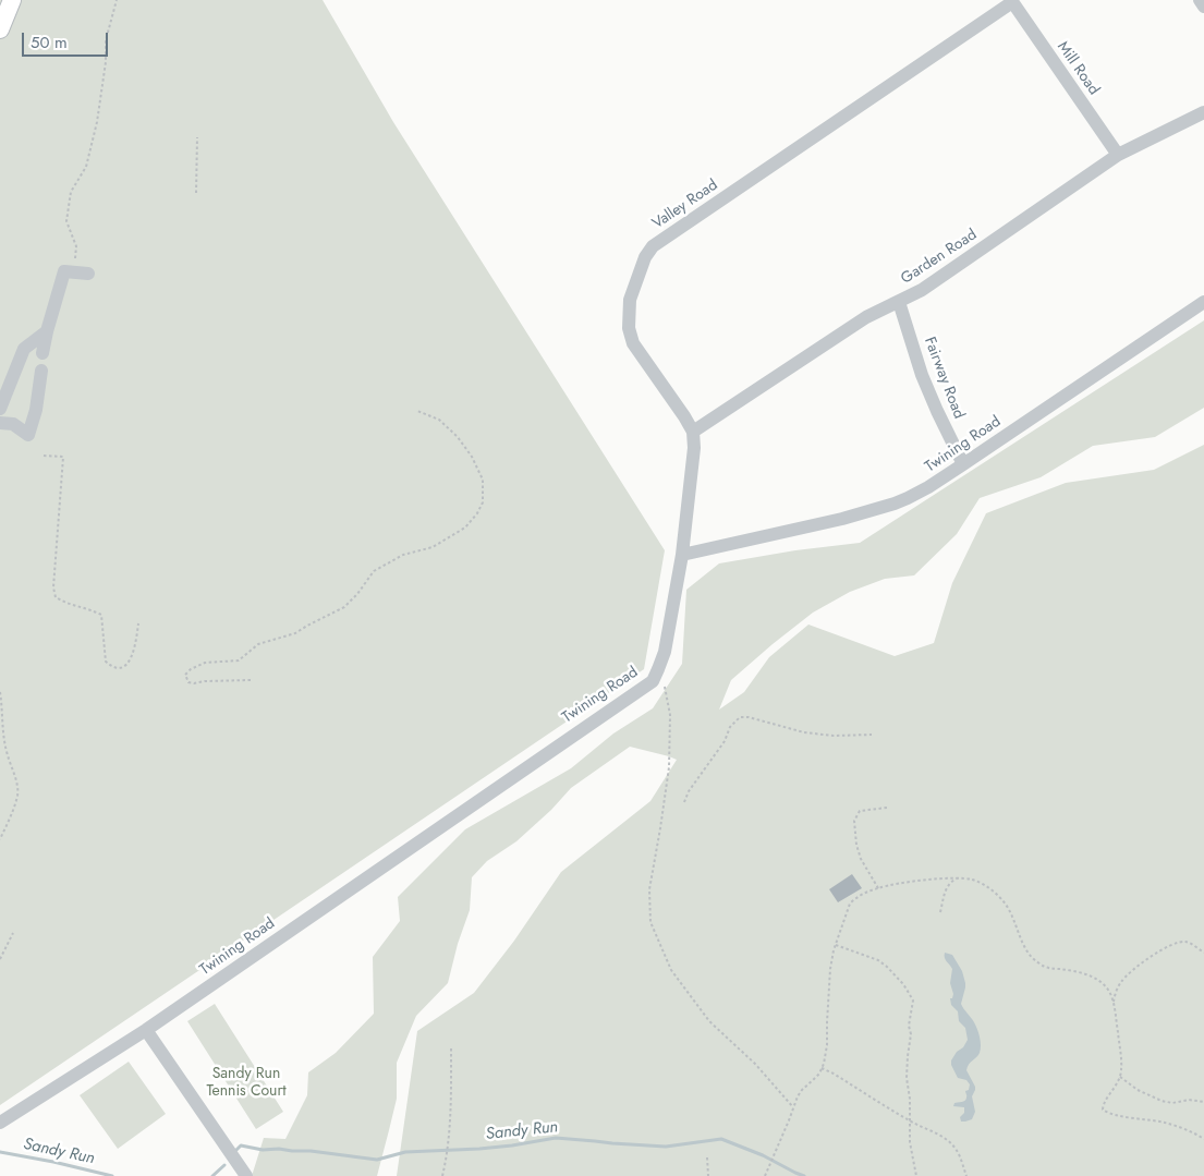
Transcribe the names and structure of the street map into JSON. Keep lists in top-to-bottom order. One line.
{"streets":{"street":["Mill Road","Valley Road","Garden Road","Fairway Road","Twining Road"]},"crossings":[["Mill Road","Valley Road"],["Mill Road","Garden Road"],["Valley Road","Garden Road"],["Garden Road","Fairway Road"],["Fairway Road","Twining Road"]],"water":["Sandy Run"],"parks":["Sandy Run Tennis Court"],"scale_bar":"50 m"}
